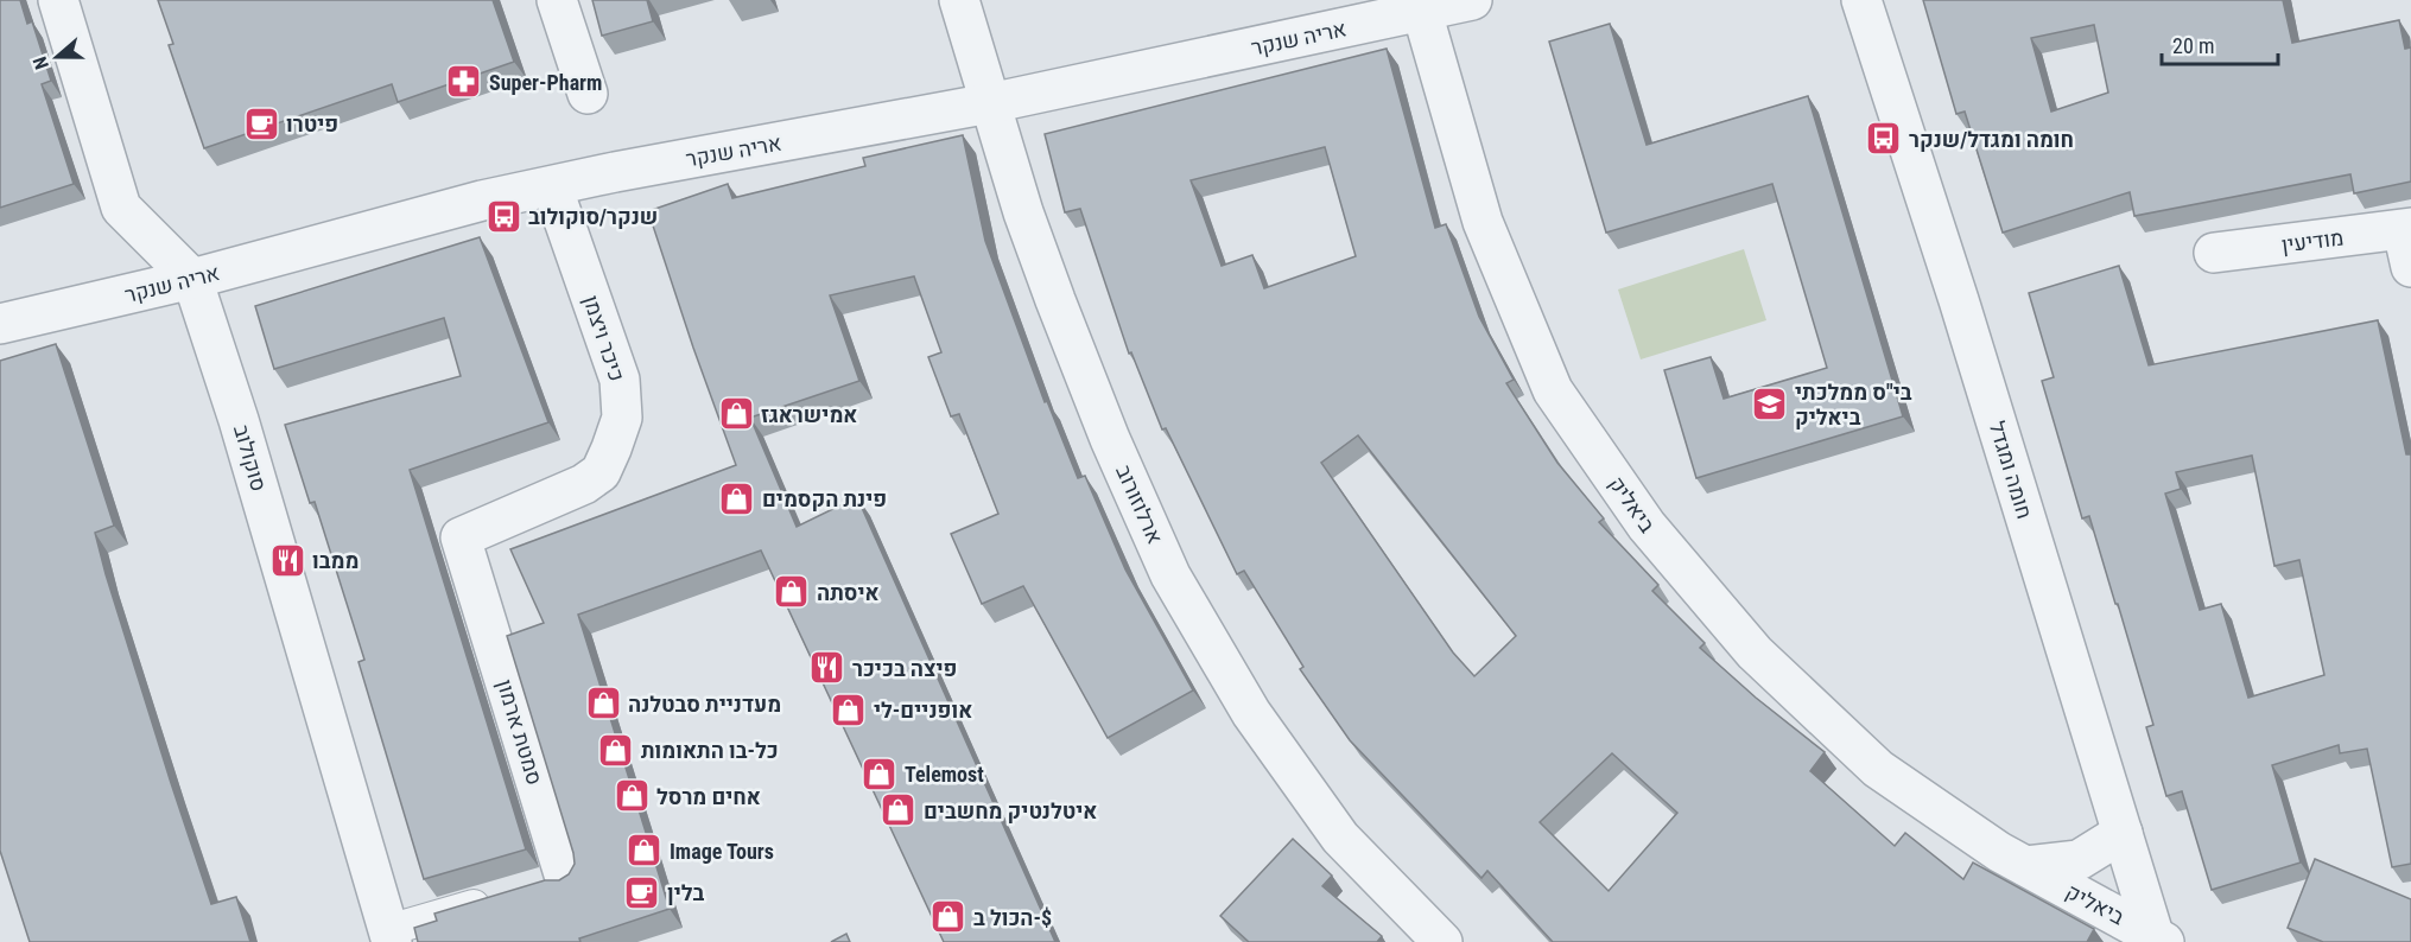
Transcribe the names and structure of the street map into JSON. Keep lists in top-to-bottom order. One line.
{"streets":{"street":["אריה שנקר","מודיעין","כיכר ויצמן","סוקולוב","חומה ומגדל","ארלוזורוב","ביאליק","סמטת ארמון"]},"crossings":[["אריה שנקר","כיכר ויצמן"],["אריה שנקר","סוקולוב"],["אריה שנקר","ארלוזורוב"],["אריה שנקר","ביאליק"],["כיכר ויצמן","סמטת ארמון"],["חומה ומגדל","ביאליק"]],"places":{"pharmacy":["Super-Pharm"],"cafe":["פיטרו","בלין"],"bus stop":["חומה ומגדל/שנקר","שנקר/סוקולוב"],"school or university":["בי\"ס ממלכתי ביאליק"],"shop":["אמישראגז","פינת הקסמים","איסתה","מעדניית סבטלנה","אופניים-לי","כל-בו התאומות","Telemost","אחים מרסל","איטלנטיק מחשבים","Image Tours","הכול ב-$"],"restaurant":["ממבו","פיצה בכיכר"]},"scale_bar":"20 m","north":"left"}
